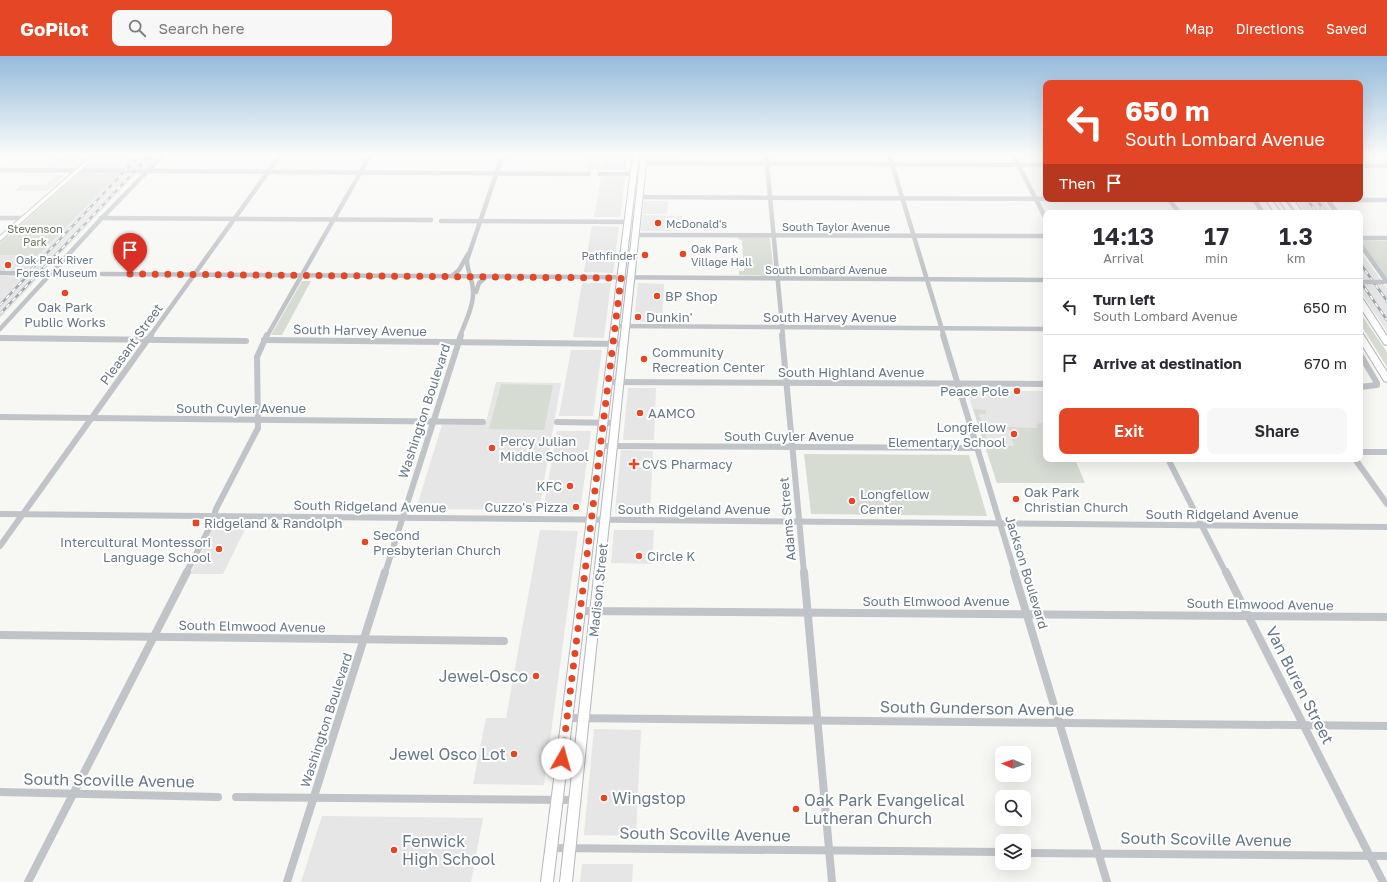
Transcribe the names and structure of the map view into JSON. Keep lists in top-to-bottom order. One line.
{"streets":{"main road":["Madison Street"],"street":["South Taylor Avenue","South Lombard Avenue","South Harvey Avenue","Pleasant Street","South Highland Avenue","South Cuyler Avenue","Washington Boulevard","South Ridgeland Avenue","Adams Street","Jackson Boulevard","South Elmwood Avenue","Van Buren Street","South Gunderson Avenue","South Scoville Avenue"]},"crossings":[["South Taylor Avenue","Adams Street"],["South Taylor Avenue","Jackson Boulevard"],["South Taylor Avenue","Madison Street"],["South Lombard Avenue","Pleasant Street"],["South Lombard Avenue","Washington Boulevard"],["South Lombard Avenue","Adams Street"],["South Lombard Avenue","Jackson Boulevard"],["South Lombard Avenue","Madison Street"],["South Harvey Avenue","Washington Boulevard"],["South Harvey Avenue","Adams Street"],["South Harvey Avenue","Jackson Boulevard"],["South Harvey Avenue","Madison Street"],["Pleasant Street","South Cuyler Avenue"],["Pleasant Street","South Ridgeland Avenue"],["South Highland Avenue","Adams Street"],["South Highland Avenue","Jackson Boulevard"],["South Highland Avenue","Madison Street"],["South Cuyler Avenue","Washington Boulevard"],["South Cuyler Avenue","Adams Street"],["South Cuyler Avenue","Jackson Boulevard"],["South Cuyler Avenue","Madison Street"],["Washington Boulevard","South Ridgeland Avenue"],["Washington Boulevard","South Elmwood Avenue"],["South Ridgeland Avenue","Adams Street"],["South Ridgeland Avenue","Jackson Boulevard"],["South Ridgeland Avenue","Madison Street"],["South Ridgeland Avenue","Van Buren Street"],["Adams Street","South Elmwood Avenue"],["Adams Street","South Gunderson Avenue"],["Adams Street","South Scoville Avenue"],["Jackson Boulevard","South Elmwood Avenue"],["Jackson Boulevard","South Gunderson Avenue"],["Jackson Boulevard","South Scoville Avenue"],["Madison Street","South Elmwood Avenue"],["Madison Street","South Gunderson Avenue"],["Madison Street","South Scoville Avenue"],["South Elmwood Avenue","Van Buren Street"],["Van Buren Street","South Gunderson Avenue"],["Van Buren Street","South Scoville Avenue"]],"parks":["Stevenson Park"],"places":{"other":["McDonald's","Oak Park Village Hall","Pathfinder","Oak Park River Forest Museum","Oak Park Public Works","BP Shop","Dunkin'","Community Recreation Center","Peace Pole","AAMCO","Longfellow Elementary School","Percy Julian Middle School","KFC","Oak Park Christian Church","Longfellow Center","Cuzzo's Pizza","Second Presbyterian Church","Intercultural Montessori Language School","Circle K","Jewel-Osco","Jewel Osco Lot","Wingstop","Oak Park Evangelical Lutheran Church","Fenwick High School"],"health":["CVS Pharmacy"],"transit":["Ridgeland & Randolph"]},"north":"left","page":{"header":"GoPilot","search":"Search here","nav":["Map","Directions","Saved"],"turn":["650 m","South Lombard Avenue"],"then":"Then","eta":["14:13","Arrival","17","min","1.3","km"],"list":[{"name":"Turn left","note":"South Lombard Avenue","value":"650 m"},{"name":"Arrive at destination","value":"670 m"}],"buttons":["Exit","Share"]}}
